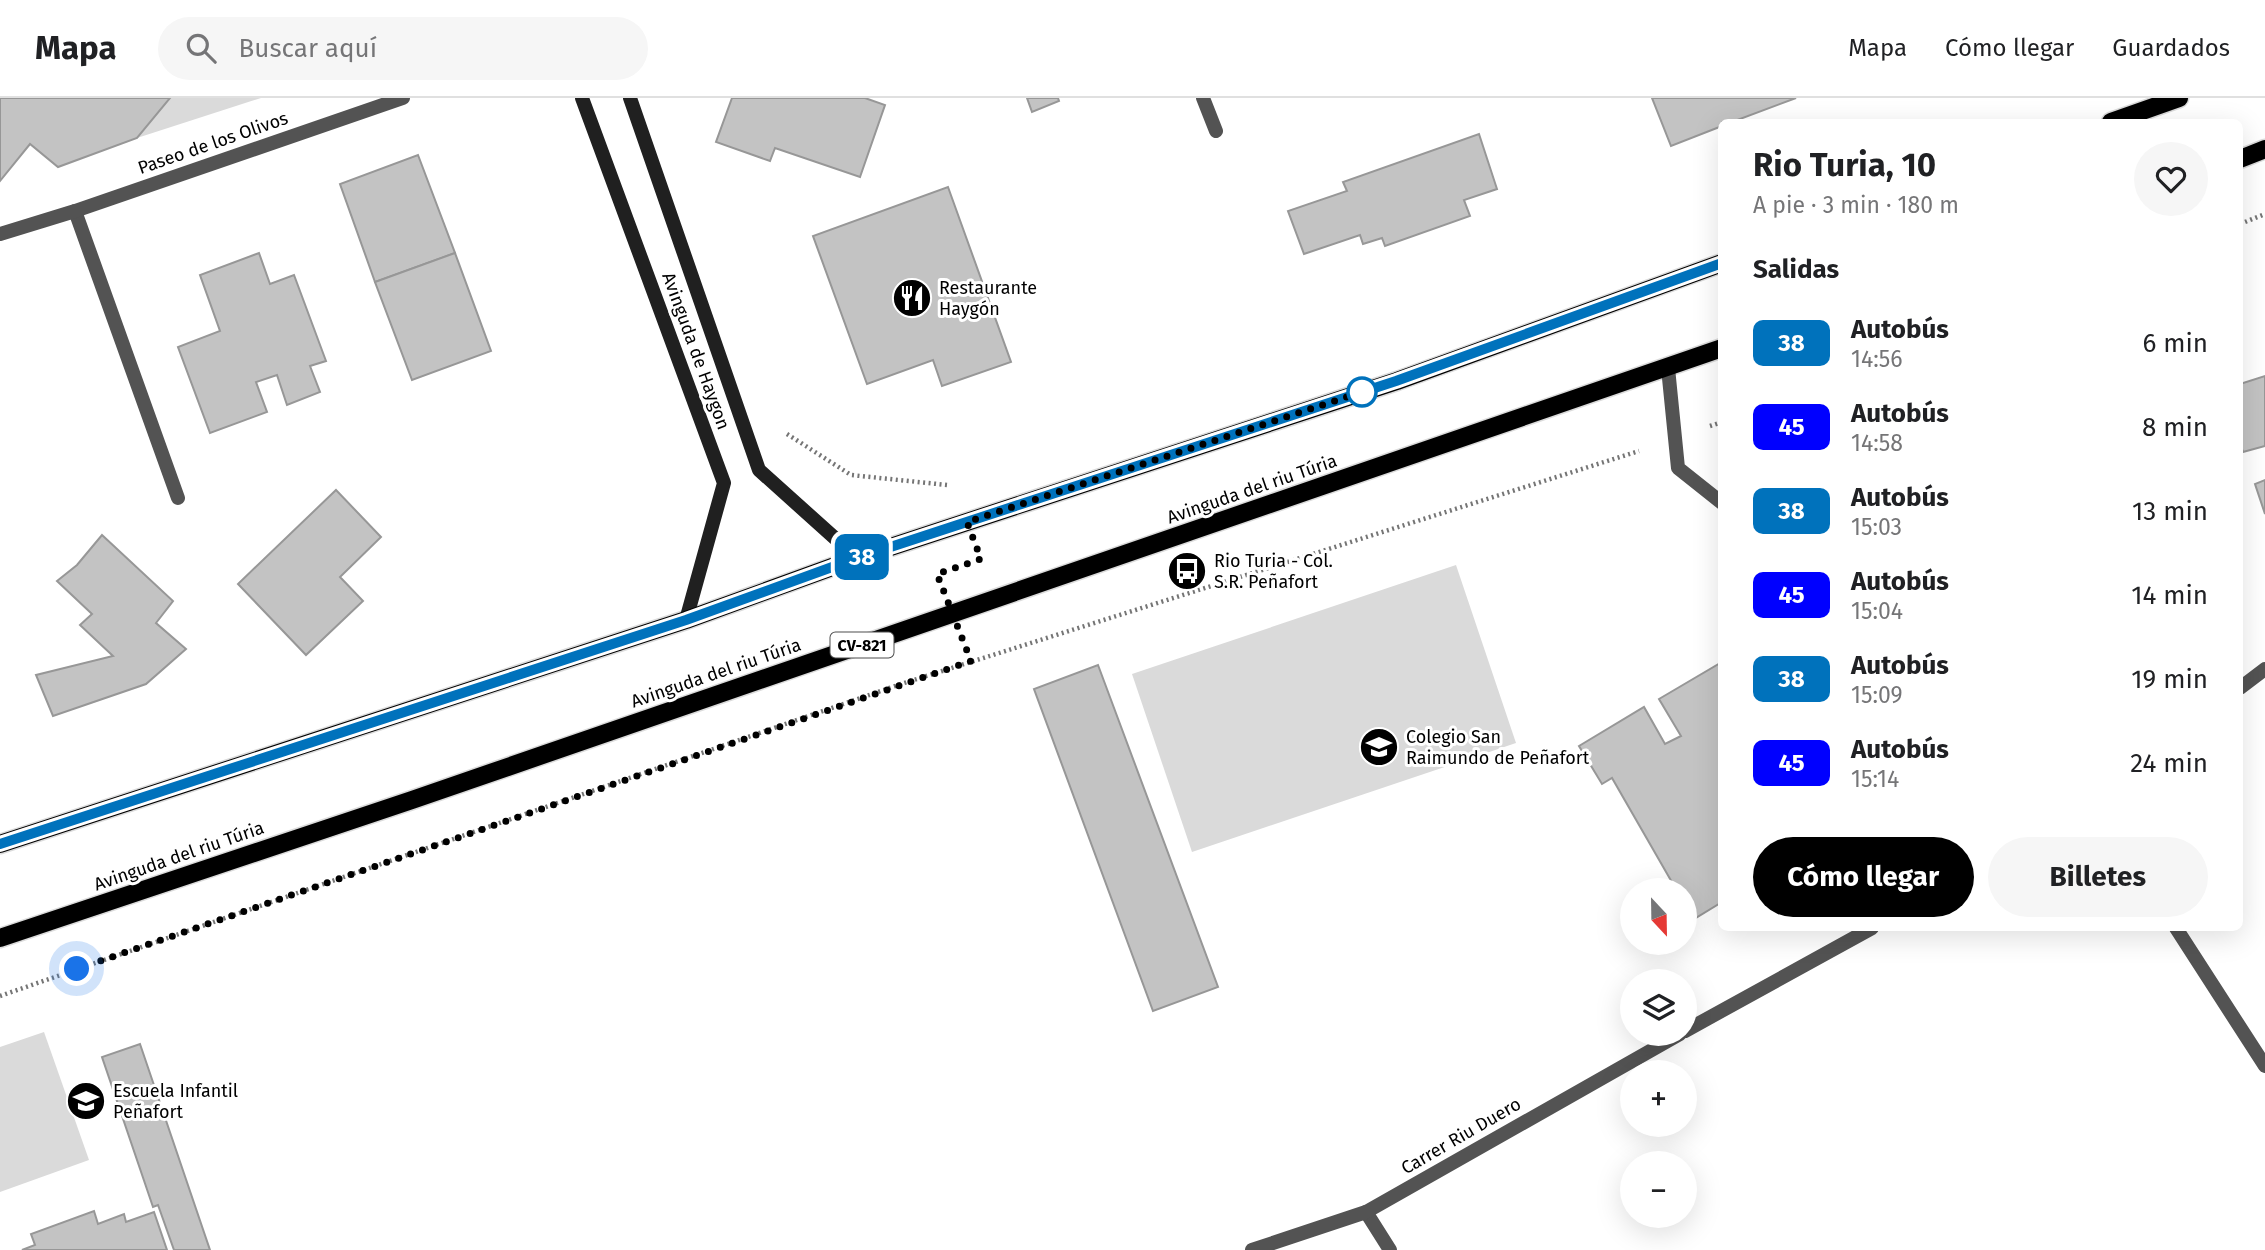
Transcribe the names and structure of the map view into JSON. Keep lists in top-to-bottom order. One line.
{"streets":{"main road":["Avinguda del riu Túria","CV-821"],"street":["Paseo de los Olivos","Avinguda de Haygon","Carrer Riu Duero"]},"places":{"restaurant":["Restaurante Haygón"],"bus stop":["Rio Turia - Col. S.R. Peñafort"],"school or university":["Colegio San Raimundo de Peñafort","Escuela Infantil Peñafort"]},"lines":["bus line 38"],"north":"bottom","page":{"header":"Mapa","search":"Buscar aquí","nav":["Mapa","Cómo llegar","Guardados"],"on_map":"38","heading":[["Rio Turia, 10","A pie · 3 min · 180 m"],"Salidas"],"list":[{"mark":"38","name":"Autobús","note":"14:56","value":"6 min"},{"mark":"45","name":"Autobús","note":"14:58","value":"8 min"},{"mark":"38","name":"Autobús","note":"15:03","value":"13 min"},{"mark":"45","name":"Autobús","note":"15:04","value":"14 min"},{"mark":"38","name":"Autobús","note":"15:09","value":"19 min"},{"mark":"45","name":"Autobús","note":"15:14","value":"24 min"}],"buttons":["Cómo llegar","Billetes"],"map_buttons":["+","−"]}}
